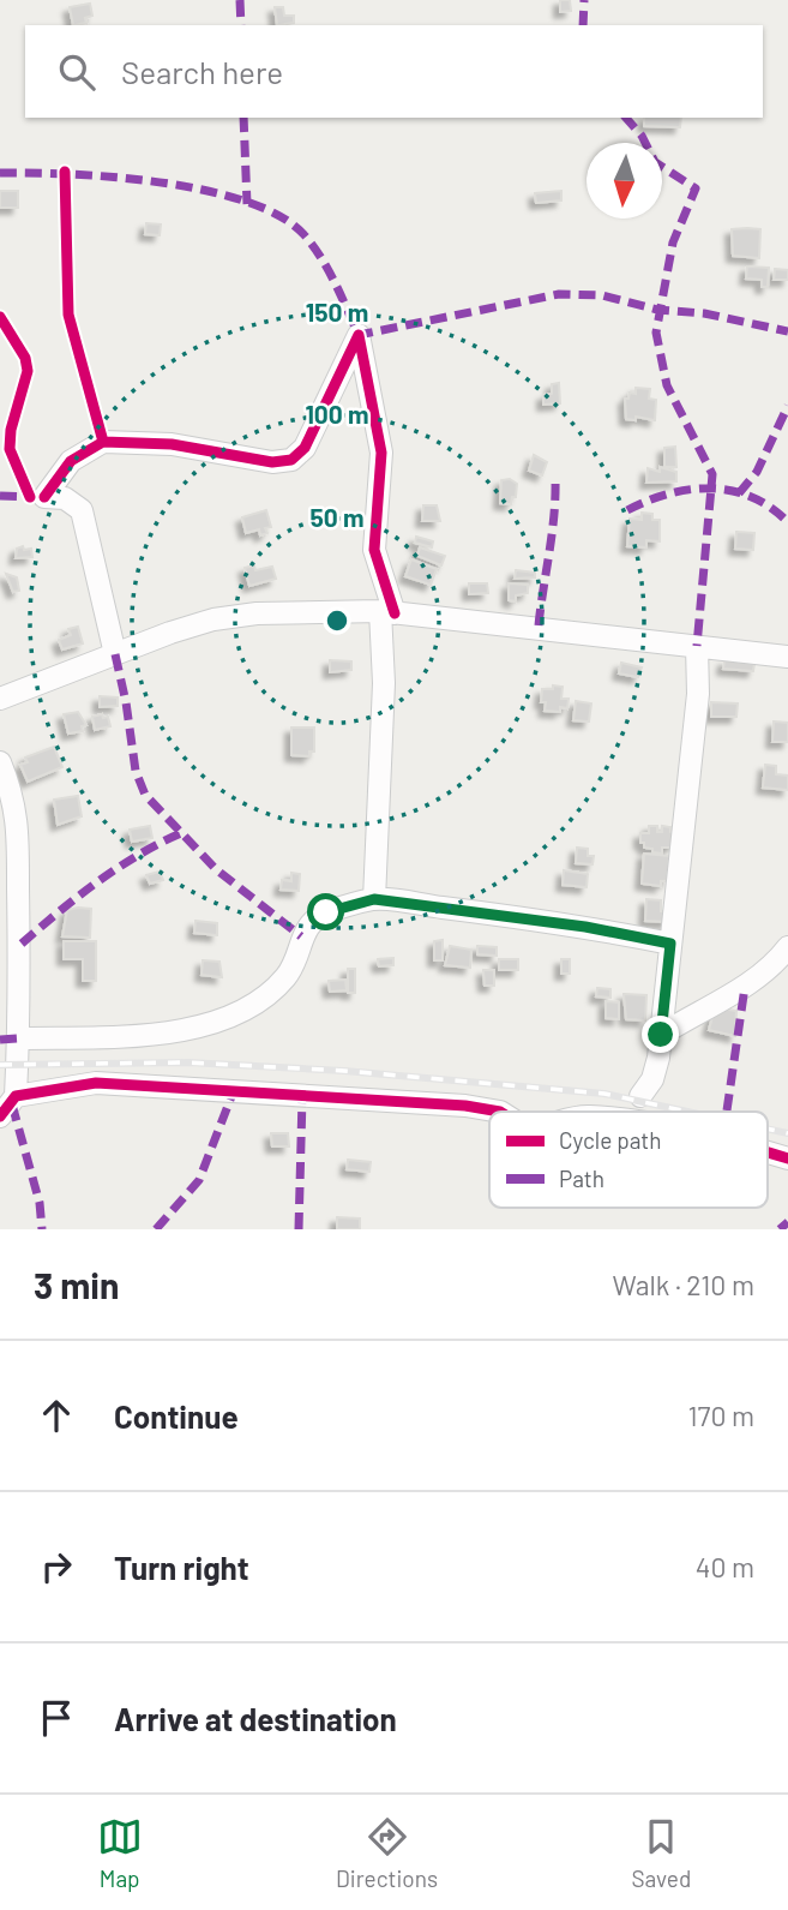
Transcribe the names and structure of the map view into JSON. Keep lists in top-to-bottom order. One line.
{"legend":["Cycle path","Path"],"north":"bottom","page":{"search":"Search here","heading":["3 min","Walk · 210 m"],"list":[["Continue","170 m"],["Turn right","40 m"],"Arrive at destination"],"nav":["Map","Directions","Saved"]},"rings":["150 m","100 m","50 m"]}
